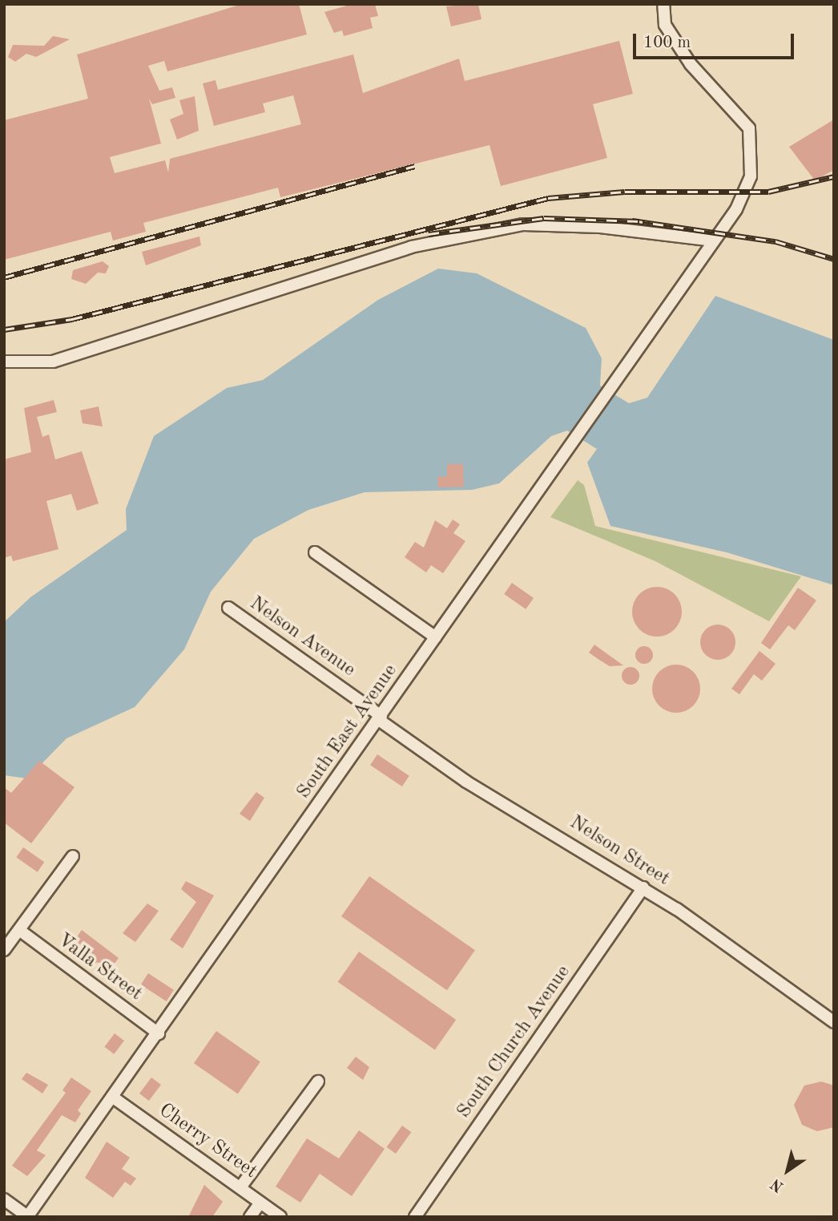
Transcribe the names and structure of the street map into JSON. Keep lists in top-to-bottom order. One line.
{"streets":{"street":["Nelson Avenue","South East Avenue","Nelson Street","Valla Street","South Church Avenue","Cherry Street"]},"crossings":[["Nelson Avenue","South East Avenue"],["Nelson Avenue","Nelson Street"],["South East Avenue","Nelson Street"],["South East Avenue","Valla Street"],["South East Avenue","Cherry Street"],["Nelson Street","South Church Avenue"]],"scale_bar":"100 m","north":"bottom left"}
